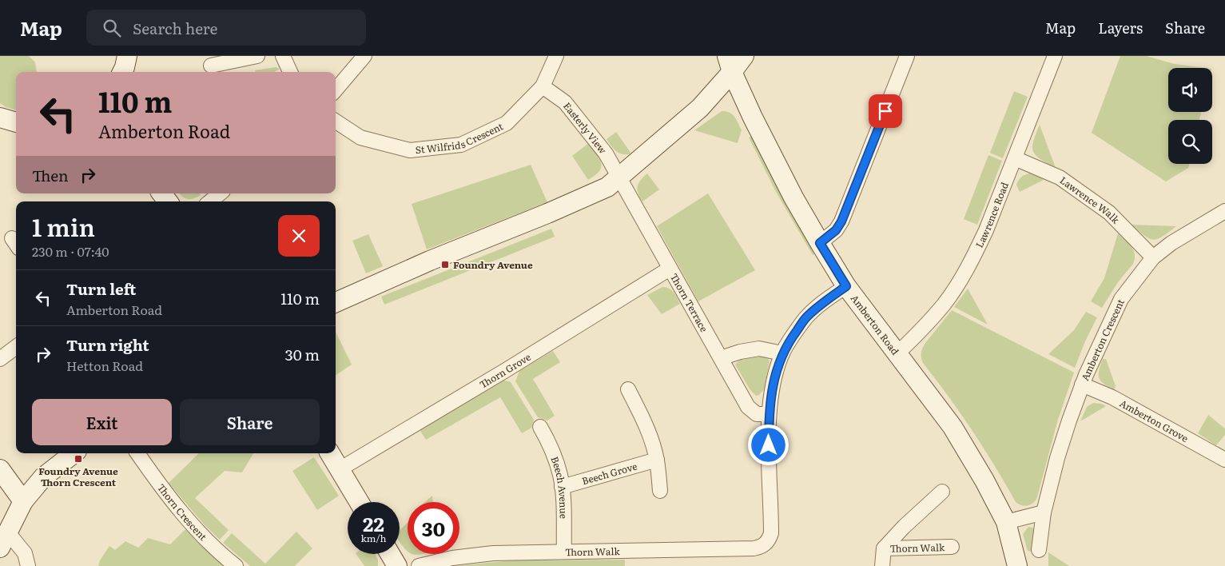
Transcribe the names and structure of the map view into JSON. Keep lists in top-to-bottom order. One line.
{"streets":{"street":["Easterly View","St Wilfrids Crescent","Lawrence Walk","Lawrence Road","Thorn Terrace","Amberton Road","Amberton Crescent","Thorn Grove","Amberton Grove","Beech Grove","Beech Avenue","Thorn Crescent","Thorn Walk"]},"crossings":[["Easterly View","St Wilfrids Crescent"],["Easterly View","Thorn Terrace"],["Lawrence Walk","Lawrence Road"],["Lawrence Walk","Amberton Crescent"],["Lawrence Road","Amberton Road"],["Thorn Terrace","Thorn Grove"],["Thorn Terrace","Thorn Walk"],["Amberton Crescent","Amberton Grove"],["Beech Grove","Beech Avenue"],["Beech Avenue","Thorn Walk"]],"places":{"transit":["Foundry Avenue","Foundry Avenue Thorn Crescent"]},"page":{"header":"Map","search":"Search here","nav":["Map","Layers","Share"],"turn":["110 m","Amberton Road"],"then":"Then","heading":["1 min","230 m · 07:40"],"list":[{"name":"Turn left","note":"Amberton Road","value":"110 m"},{"name":"Turn right","note":"Hetton Road","value":"30 m"}],"buttons":["Exit","Share"],"speed":"22 km/h","limit":"30"}}
